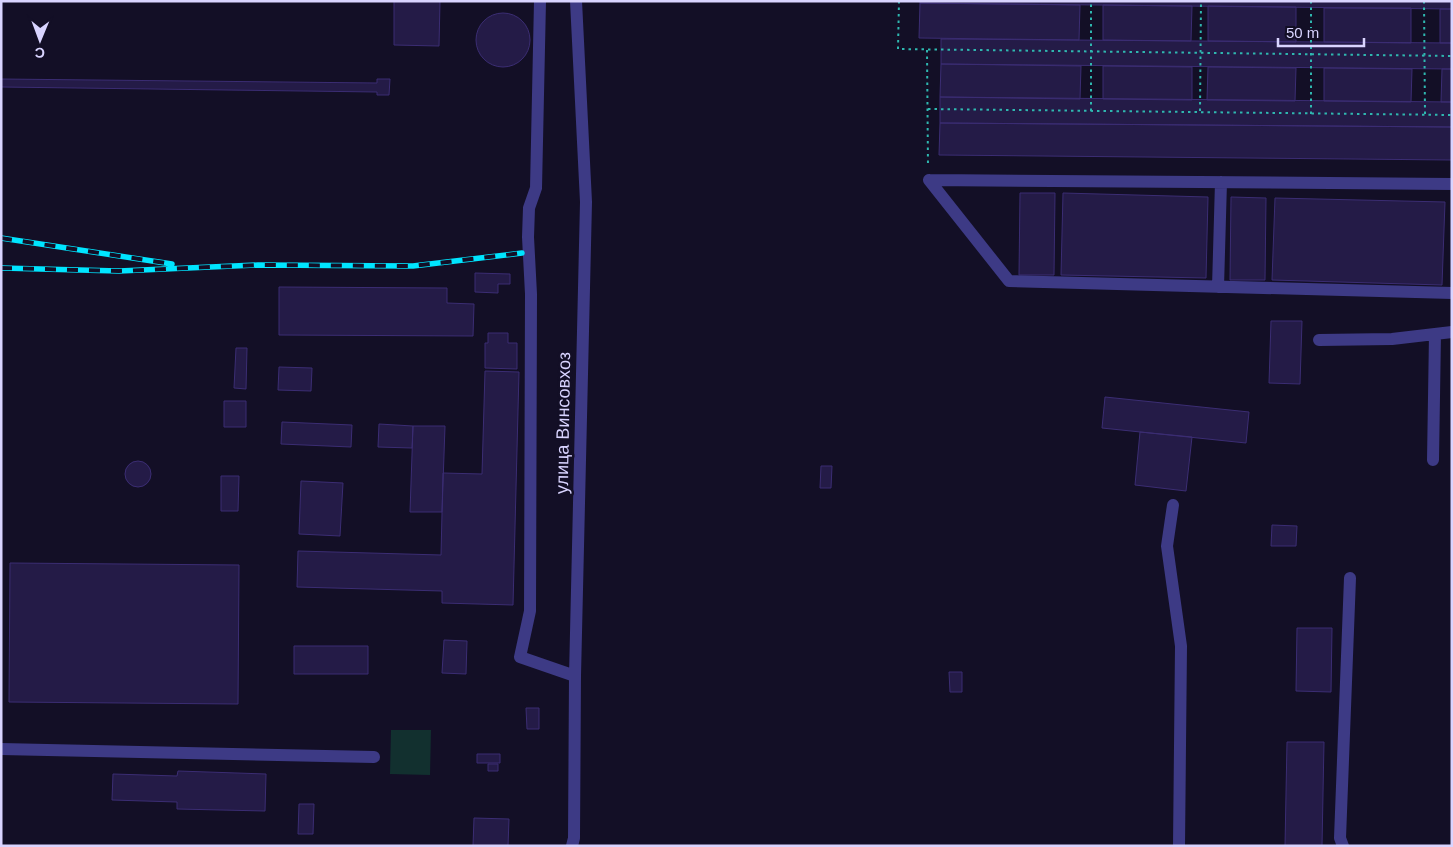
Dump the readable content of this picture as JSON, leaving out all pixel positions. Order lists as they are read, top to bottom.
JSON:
{
  "streets": {
    "street": ["улица Винсовхоз"]
  },
  "scale_bar": "50 m",
  "north": "bottom"
}
